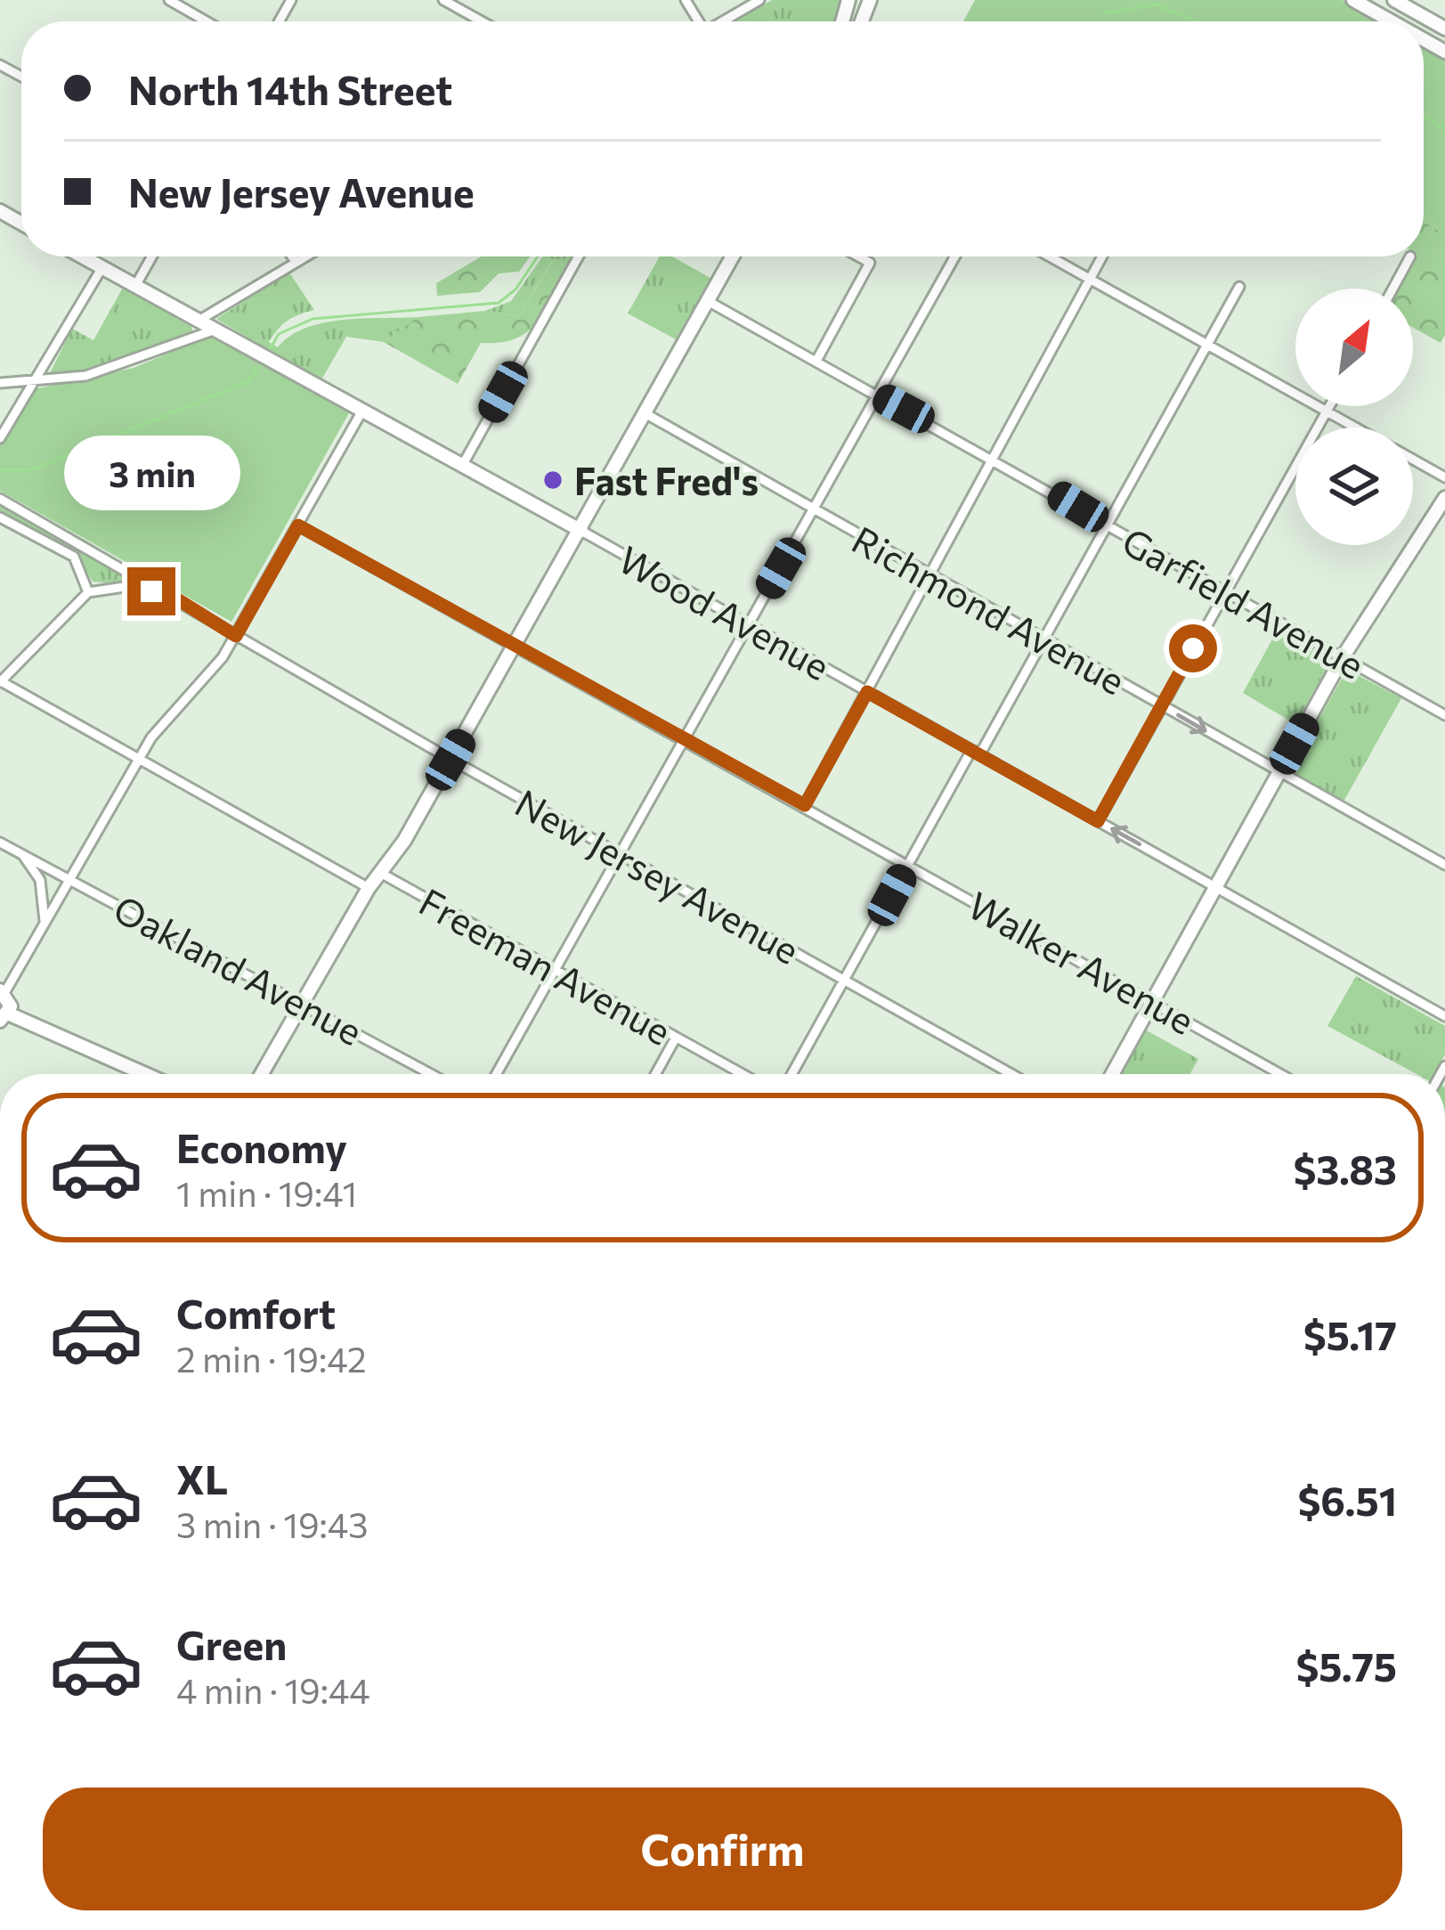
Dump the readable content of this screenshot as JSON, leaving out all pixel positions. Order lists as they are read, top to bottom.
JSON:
{
  "streets": {
    "street": [
      "Garfield Avenue",
      "Richmond Avenue",
      "Wood Avenue",
      "New Jersey Avenue",
      "Walker Avenue",
      "Freeman Avenue",
      "Oakland Avenue"
    ]
  },
  "places": ["Fast Fred's"],
  "north": "top right",
  "page": {
    "banner": ["North 14th Street", "New Jersey Avenue"],
    "bubble": "3 min",
    "list": [
      {
        "name": "Economy",
        "note": "1 min · 19:41",
        "value": "$3.83"
      },
      {
        "name": "Comfort",
        "note": "2 min · 19:42",
        "value": "$5.17"
      },
      {
        "name": "XL",
        "note": "3 min · 19:43",
        "value": "$6.51"
      },
      {
        "name": "Green",
        "note": "4 min · 19:44",
        "value": "$5.75"
      }
    ],
    "buttons": "Confirm"
  }
}
